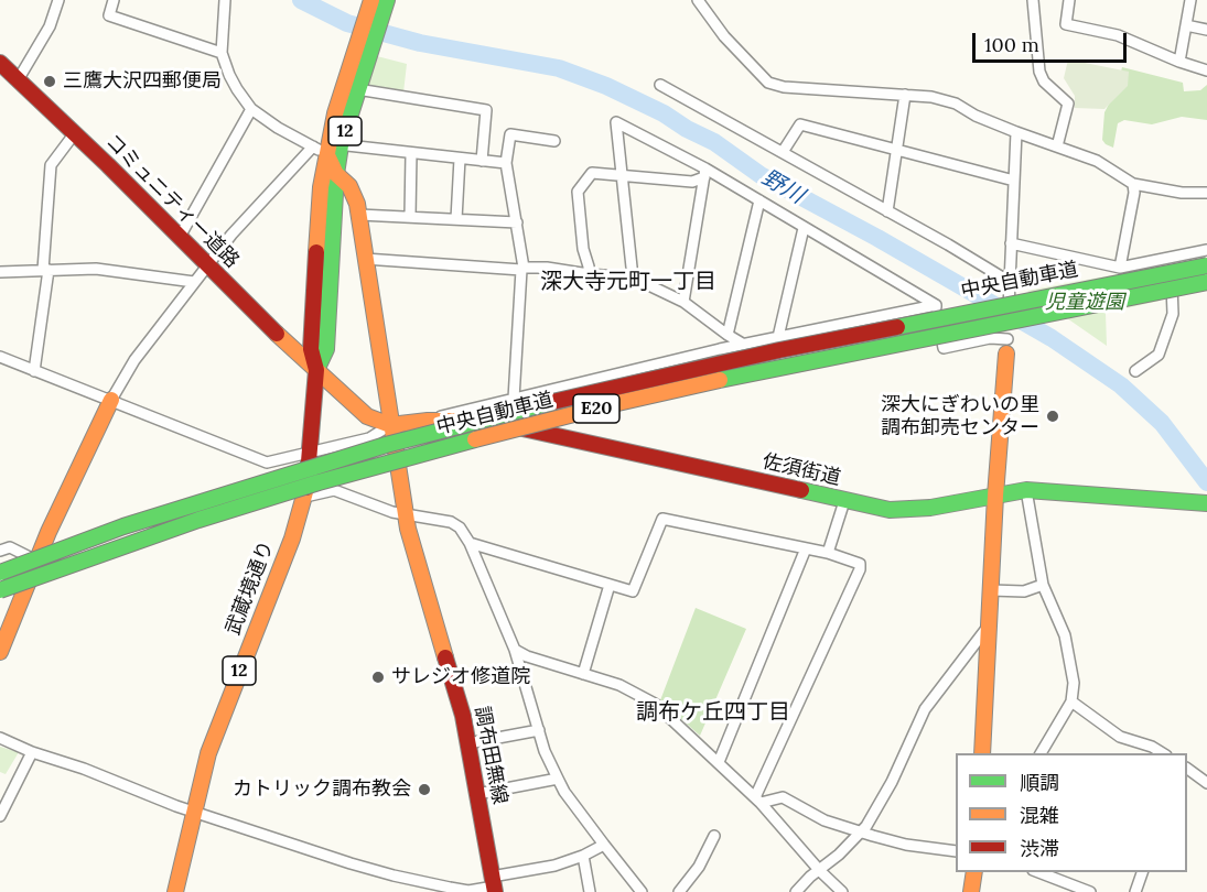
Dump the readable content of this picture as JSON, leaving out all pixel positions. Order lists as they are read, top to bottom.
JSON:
{
  "streets": {
    "main road": [
      "12",
      "コミュニティー道路",
      "中央自動車道",
      "E20",
      "佐須街道",
      "武蔵境通り",
      "調布田無線"
    ]
  },
  "crossings": [
    ["12", "コミュニティー道路"],
    ["12", "佐須街道"],
    ["12", "武蔵境通り"],
    ["12", "調布田無線"],
    ["コミュニティー道路", "佐須街道"],
    ["コミュニティー道路", "武蔵境通り"]
  ],
  "districts": ["深大寺元町一丁目", "調布ケ丘四丁目"],
  "water": ["野川"],
  "parks": ["児童遊園"],
  "places": [
    "三鷹大沢四郵便局",
    "深大にぎわいの里 調布卸売センター",
    "サレジオ修道院",
    "カトリック調布教会"
  ],
  "legend": ["順調", "混雑", "渋滞"],
  "scale_bar": "100 m"
}
